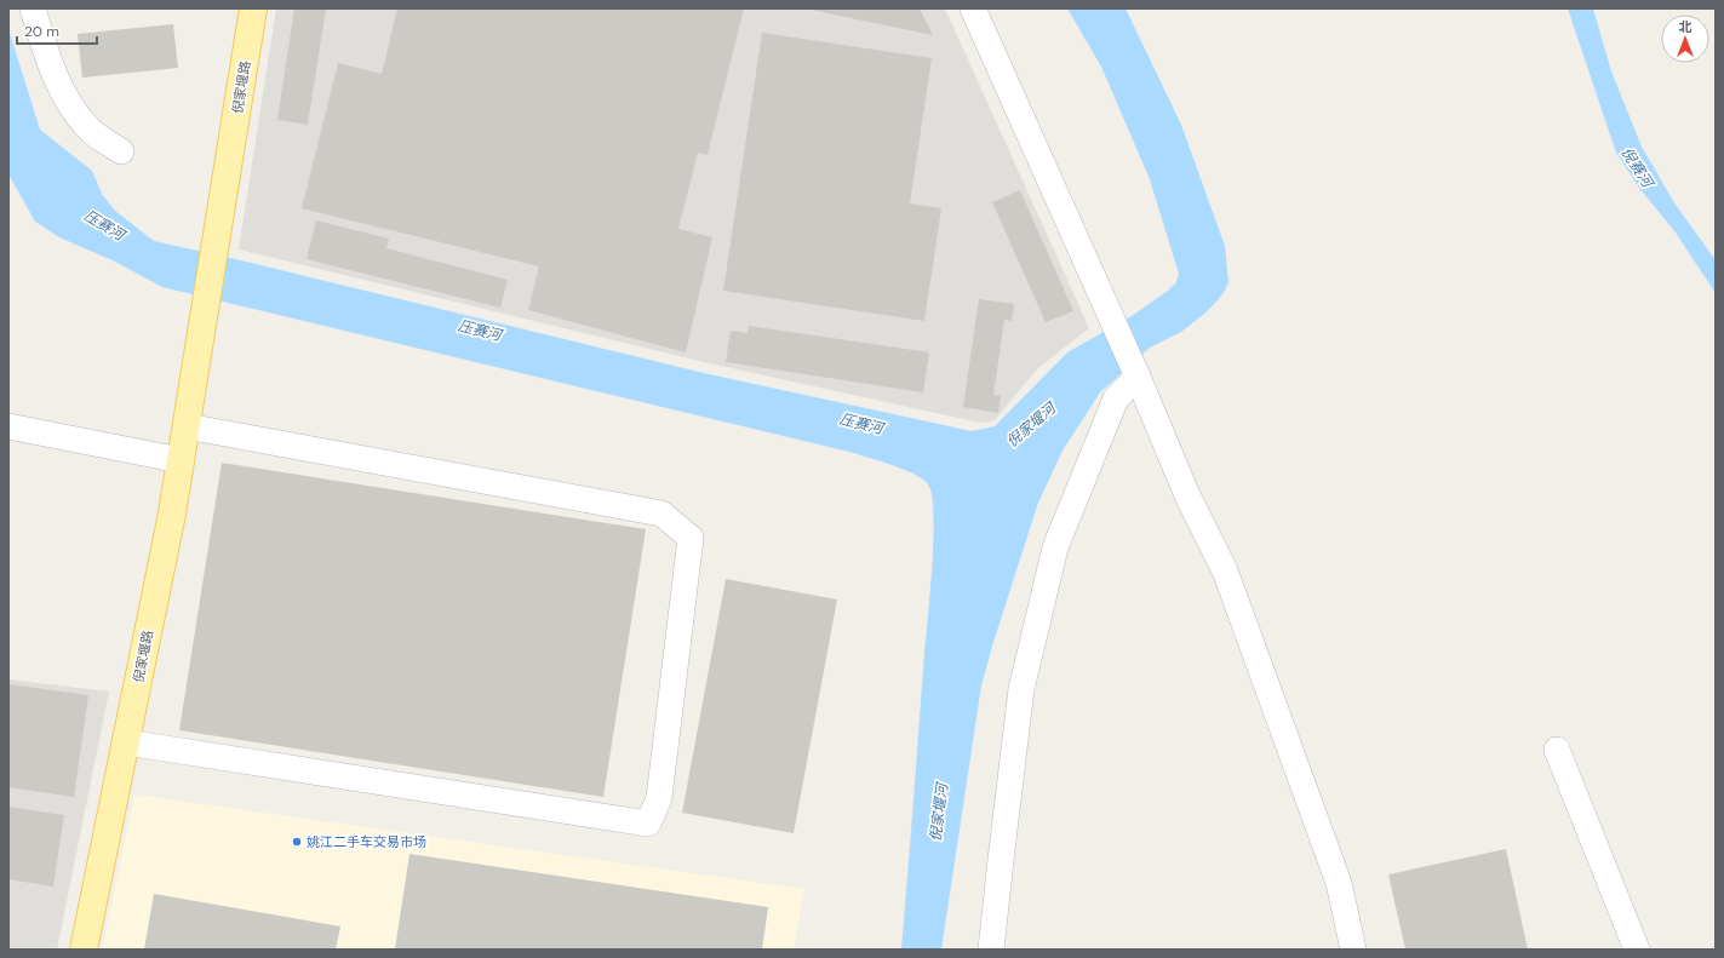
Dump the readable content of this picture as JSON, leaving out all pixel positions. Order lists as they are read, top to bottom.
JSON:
{
  "streets": {
    "main road": ["倪家堰路"]
  },
  "water": ["倪赛河", "压赛河", "倪家堰河"],
  "places": ["姚江二手车交易市场"],
  "scale_bar": "20 m",
  "north": "top"
}
